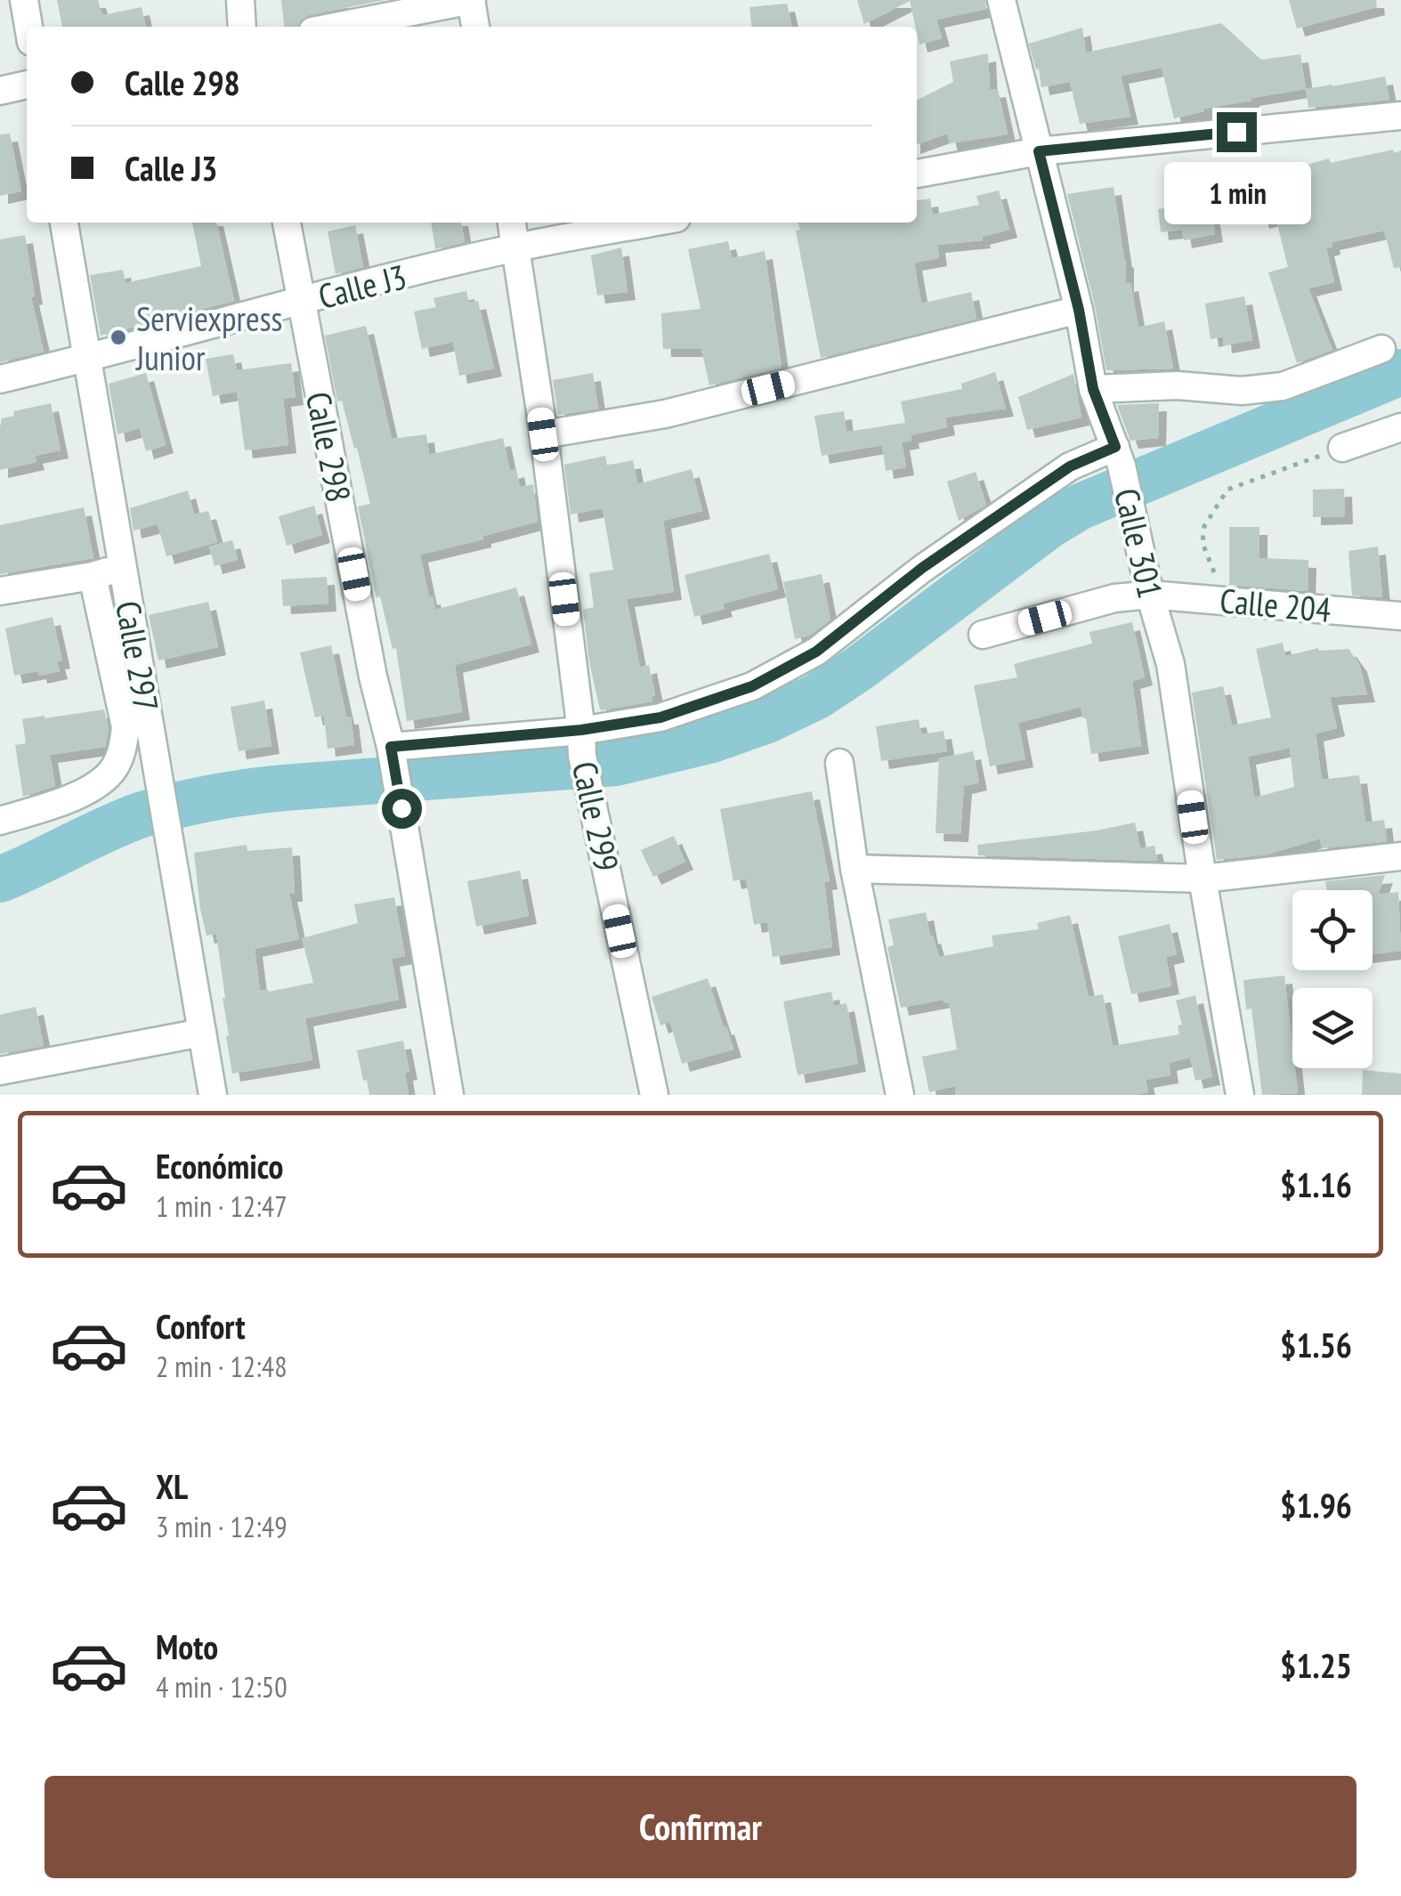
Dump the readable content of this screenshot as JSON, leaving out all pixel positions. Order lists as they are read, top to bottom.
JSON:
{
  "streets": {
    "street": [
      "Calle J3",
      "Calle 298",
      "Calle 301",
      "Calle 204",
      "Calle 297",
      "Calle 299"
    ]
  },
  "crossings": [
    ["Calle J3", "Calle 298"],
    ["Calle J3", "Calle 297"],
    ["Calle J3", "Calle 299"],
    ["Calle 301", "Calle 204"]
  ],
  "places": ["Serviexpress Junior"],
  "page": {
    "banner": ["Calle 298", "Calle J3"],
    "bubble": "1 min",
    "list": [
      {
        "name": "Económico",
        "note": "1 min · 12:47",
        "value": "$1.16"
      },
      {
        "name": "Confort",
        "note": "2 min · 12:48",
        "value": "$1.56"
      },
      {
        "name": "XL",
        "note": "3 min · 12:49",
        "value": "$1.96"
      },
      {
        "name": "Moto",
        "note": "4 min · 12:50",
        "value": "$1.25"
      }
    ],
    "buttons": "Confirmar"
  }
}
